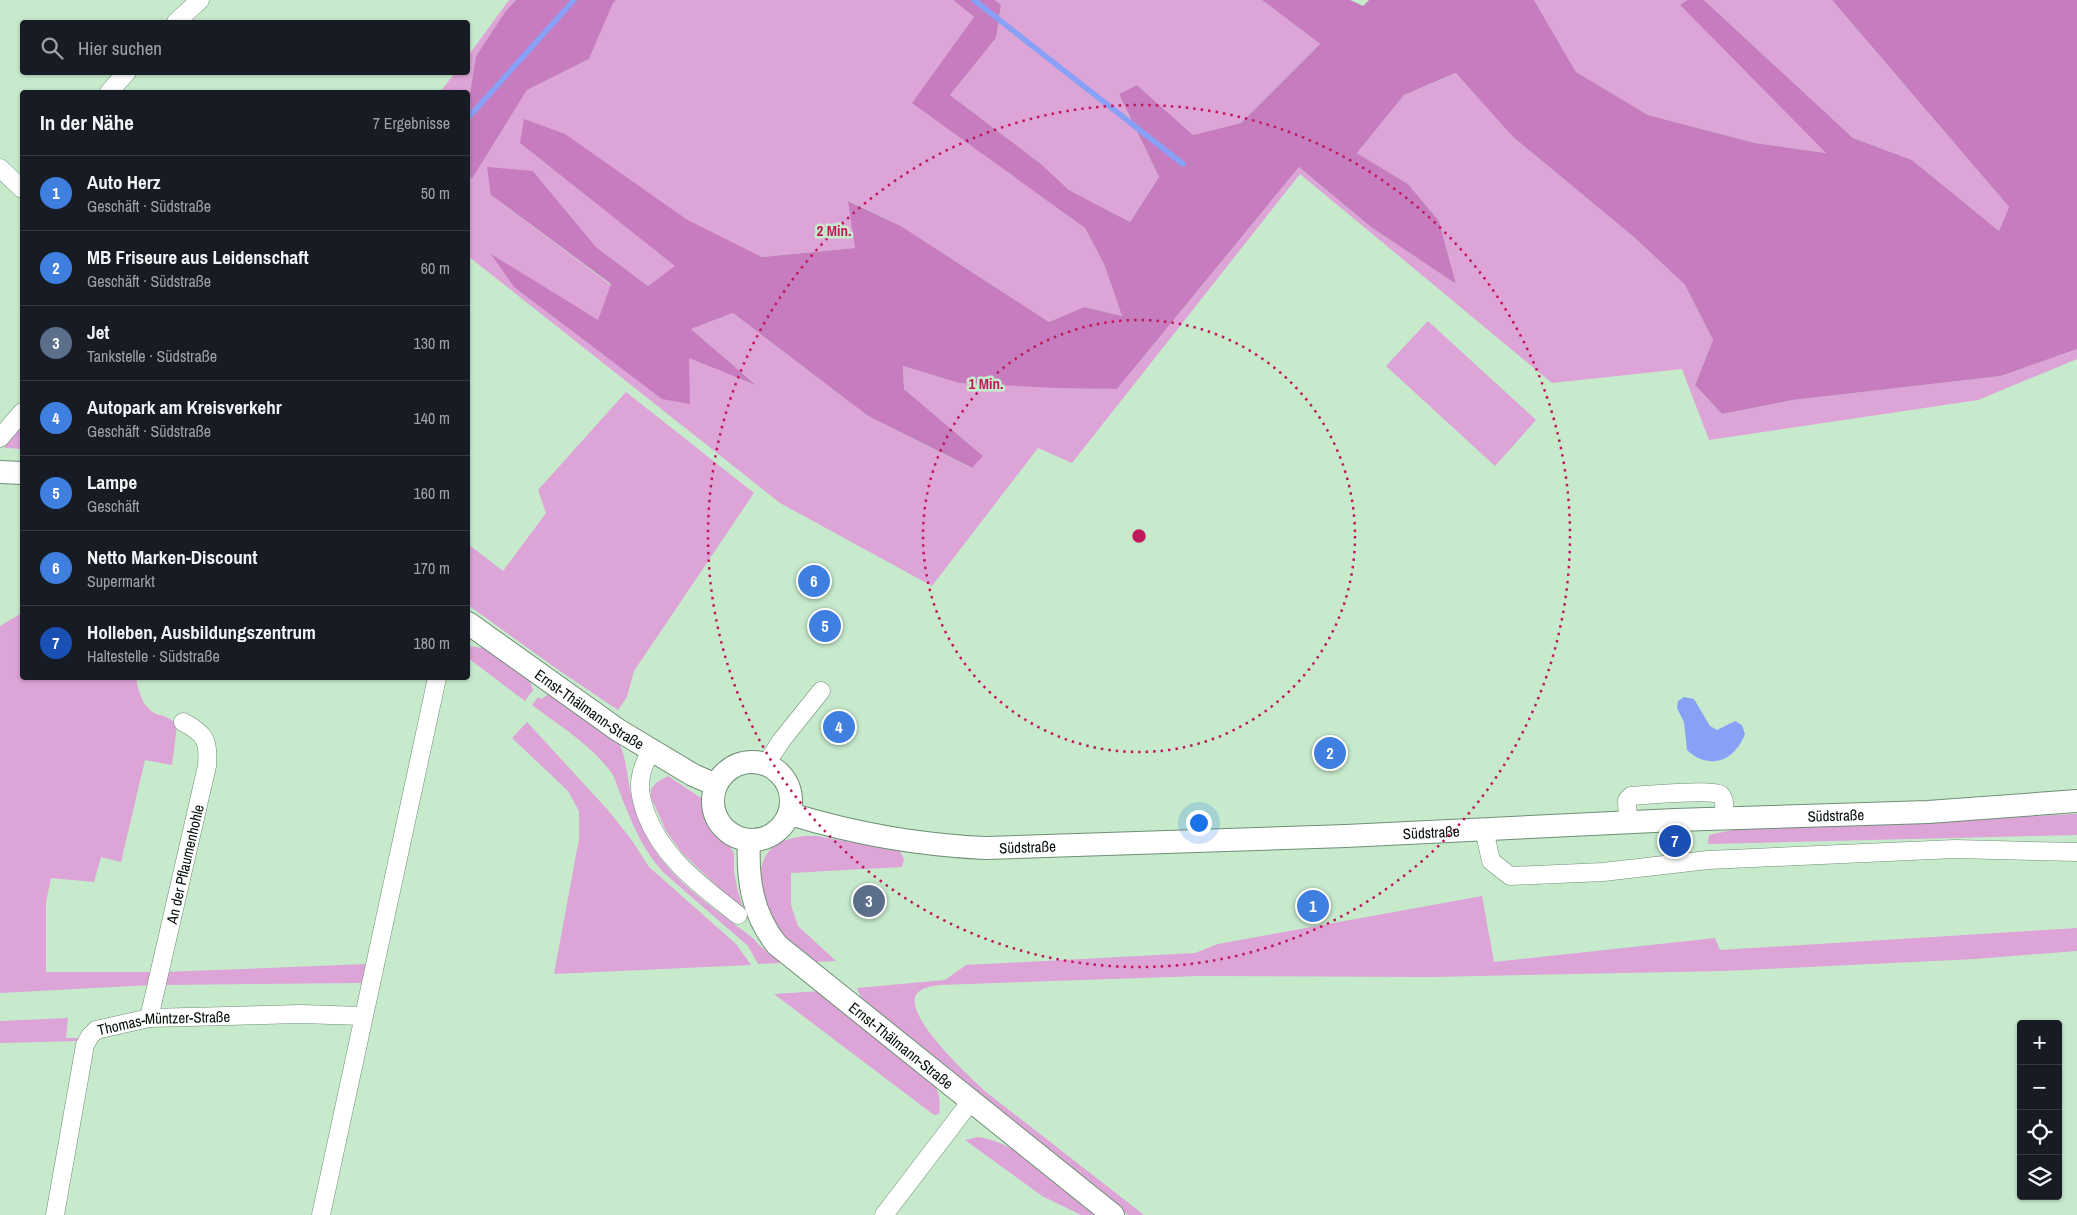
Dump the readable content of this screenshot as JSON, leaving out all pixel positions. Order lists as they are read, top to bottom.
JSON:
{
  "streets": {
    "main road": ["Ernst-Thälmann-Straße", "Südstraße"],
    "street": ["An der Pflaumenhohle", "Thomas-Müntzer-Straße"]
  },
  "crossings": [
    ["Ernst-Thälmann-Straße", "Südstraße"],
    ["An der Pflaumenhohle", "Thomas-Müntzer-Straße"]
  ],
  "page": {
    "search": "Hier suchen",
    "heading": ["In der Nähe", "7 Ergebnisse"],
    "list": [
      {
        "mark": "1",
        "name": "Auto Herz",
        "note": "Geschäft · Südstraße",
        "value": "50 m"
      },
      {
        "mark": "2",
        "name": "MB Friseure aus Leidenschaft",
        "note": "Geschäft · Südstraße",
        "value": "60 m"
      },
      {
        "mark": "3",
        "name": "Jet",
        "note": "Tankstelle · Südstraße",
        "value": "130 m"
      },
      {
        "mark": "4",
        "name": "Autopark am Kreisverkehr",
        "note": "Geschäft · Südstraße",
        "value": "140 m"
      },
      {
        "mark": "5",
        "name": "Lampe",
        "note": "Geschäft",
        "value": "160 m"
      },
      {
        "mark": "6",
        "name": "Netto Marken-Discount",
        "note": "Supermarkt",
        "value": "170 m"
      },
      {
        "mark": "7",
        "name": "Holleben, Ausbildungszentrum",
        "note": "Haltestelle · Südstraße",
        "value": "180 m"
      }
    ],
    "pins": [
      "6",
      "5",
      "4",
      "2",
      "7",
      "3",
      "1"
    ],
    "map_buttons": ["+", "−"]
  },
  "rings": ["2 Min.", "1 Min."]
}
